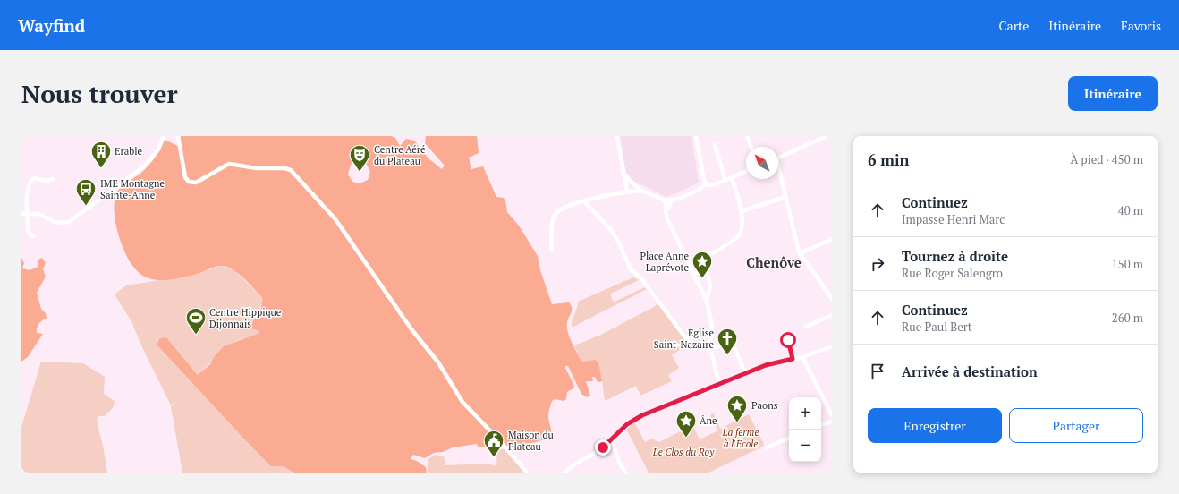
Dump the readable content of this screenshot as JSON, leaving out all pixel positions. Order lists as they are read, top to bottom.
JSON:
{
  "districts": ["Chenôve"],
  "parks": ["La ferme à l'École", "Le Clos du Roy"],
  "places": {
    "building": ["Erable"],
    "theatre": ["Centre Aéré du Plateau"],
    "bus stop": ["IME Montagne Sainte-Anne"],
    "place": ["Place Anne Laprévote", "Paons", "Âne"],
    "sports": ["Centre Hippique Dijonnais"],
    "church": ["Église Saint-Nazaire"],
    "public building": ["Maison du Plateau"]
  },
  "north": "top left",
  "page": {
    "header": "Wayfind",
    "nav": ["Carte", "Itinéraire", "Favoris"],
    "buttons": [
      "Itinéraire",
      ["Enregistrer", "Partager"]
    ],
    "title": "Nous trouver",
    "heading": ["6 min", "À pied · 450 m"],
    "list": [
      ["Continuez", "Impasse Henri Marc", "40 m"],
      ["Tournez à droite", "Rue Roger Salengro", "150 m"],
      ["Continuez", "Rue Paul Bert", "260 m"],
      "Arrivée à destination"
    ],
    "map_buttons": ["+", "−"]
  }
}
